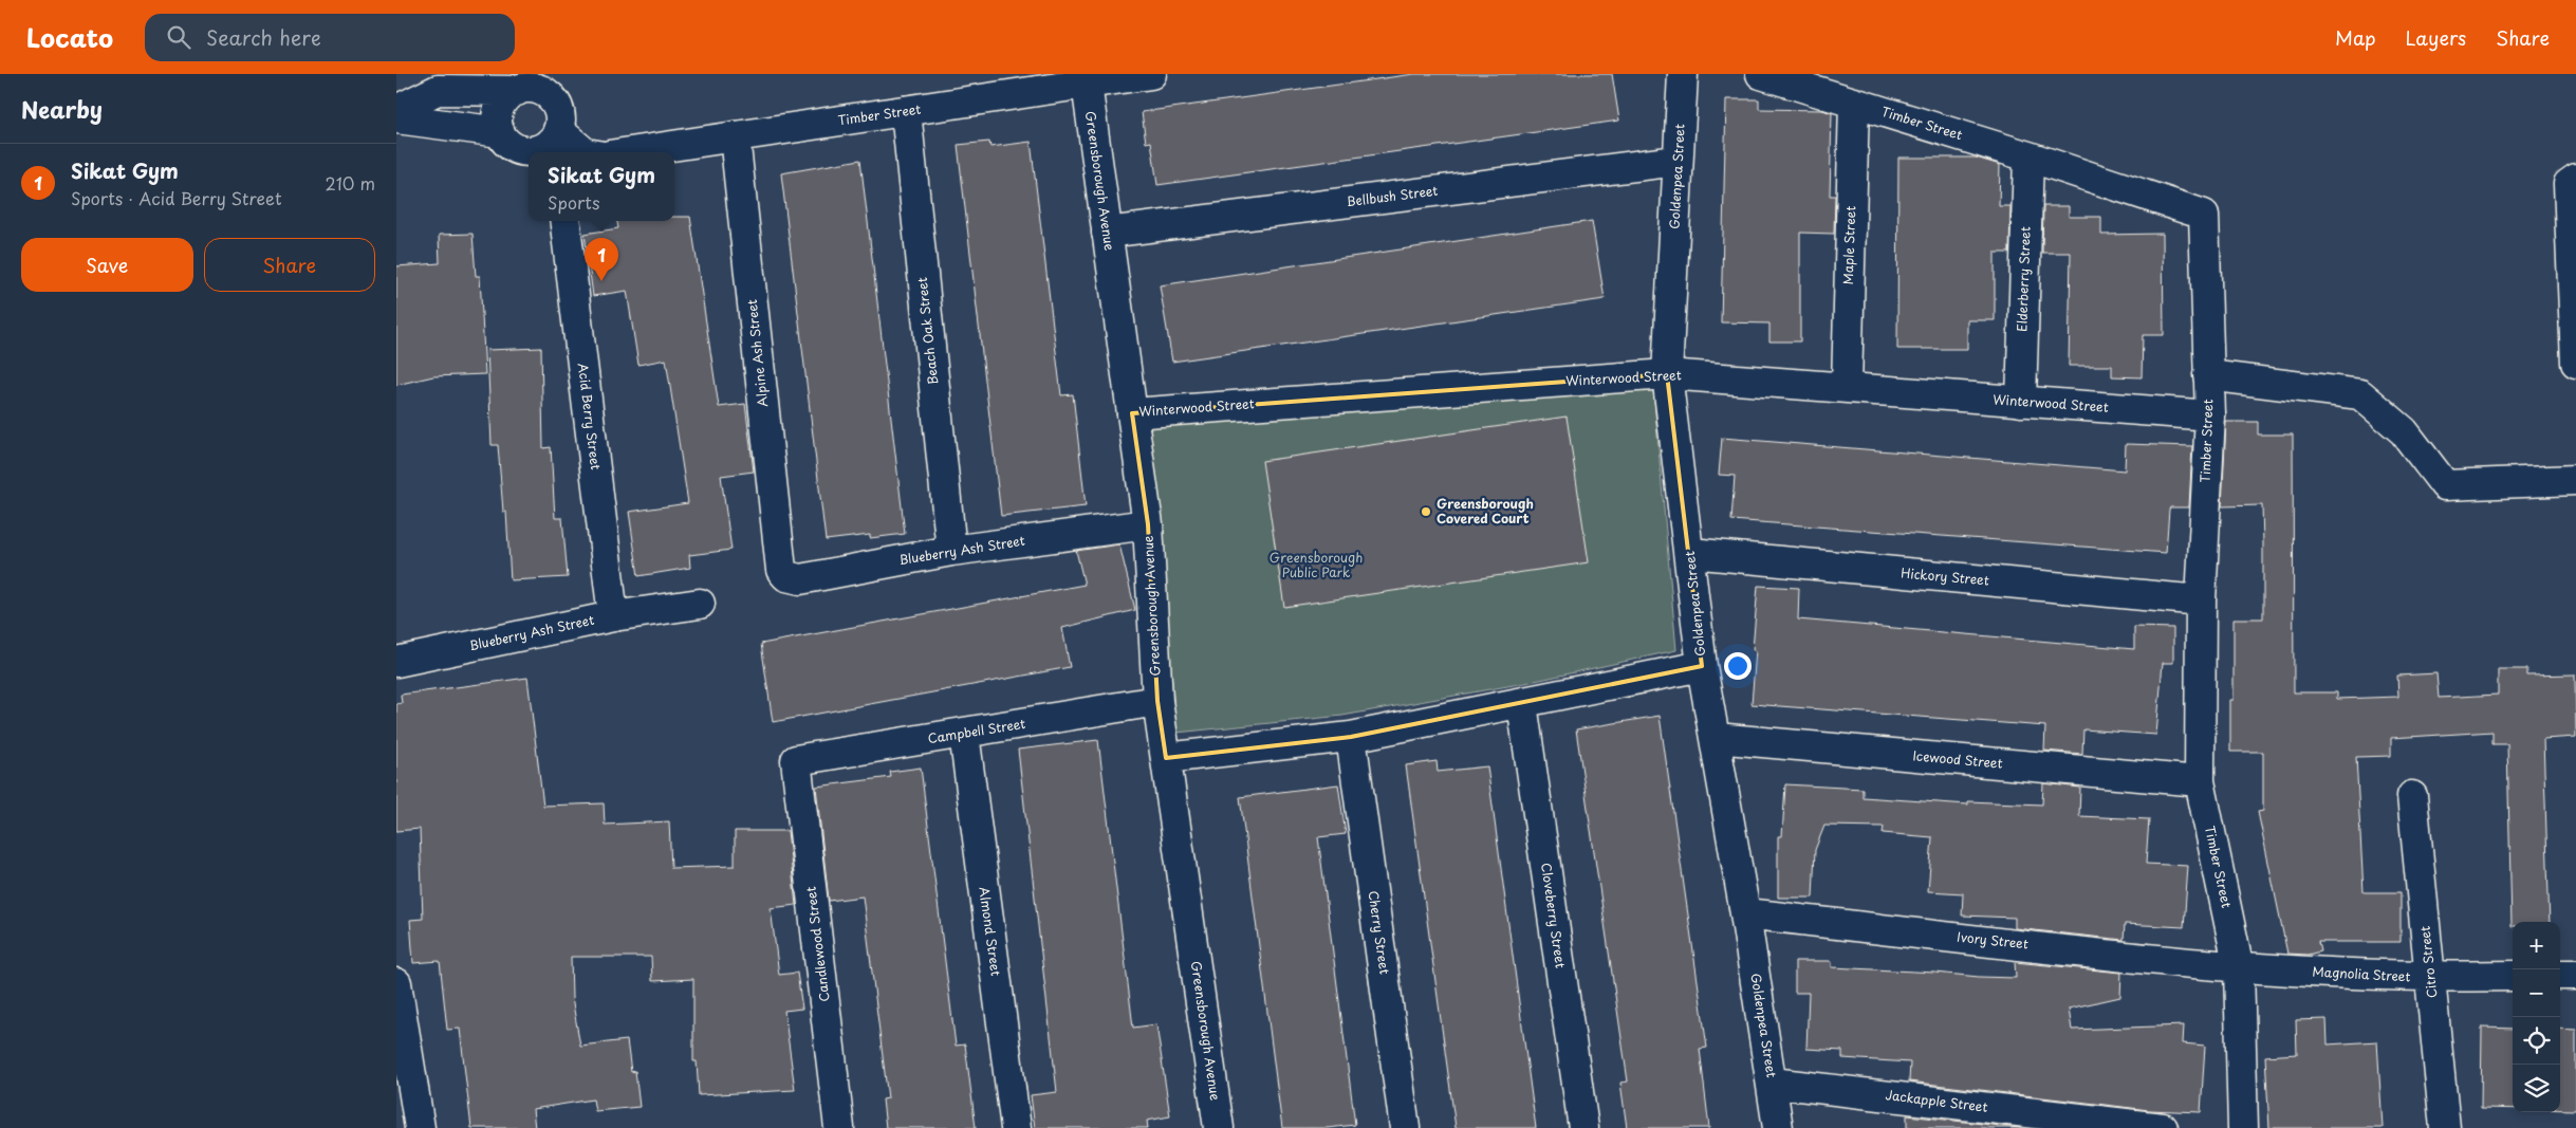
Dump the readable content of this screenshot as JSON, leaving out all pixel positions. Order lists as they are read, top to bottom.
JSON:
{
  "streets": {
    "street": [
      "Timber Street",
      "Goldenpea Street",
      "Greensborough Avenue",
      "Bellbush Street",
      "Maple Street",
      "Elderberry Street",
      "Beach Oak Street",
      "Alpine Ash Street",
      "Winterwood Street",
      "Acid Berry Street",
      "Blueberry Ash Street",
      "Hickory Street",
      "Campbell Street",
      "Icewood Street",
      "Cloveberry Street",
      "Almond Street",
      "Cherry Street",
      "Ivory Street",
      "Candlewood Street",
      "Citro Street",
      "Magnolia Street",
      "Jackapple Street"
    ]
  },
  "crossings": [
    ["Timber Street", "Greensborough Avenue"],
    ["Timber Street", "Maple Street"],
    ["Timber Street", "Elderberry Street"],
    ["Timber Street", "Beach Oak Street"],
    ["Timber Street", "Alpine Ash Street"],
    ["Timber Street", "Winterwood Street"],
    ["Timber Street", "Hickory Street"],
    ["Timber Street", "Icewood Street"],
    ["Timber Street", "Ivory Street"],
    ["Timber Street", "Magnolia Street"],
    ["Goldenpea Street", "Bellbush Street"],
    ["Goldenpea Street", "Winterwood Street"],
    ["Goldenpea Street", "Hickory Street"],
    ["Goldenpea Street", "Icewood Street"],
    ["Goldenpea Street", "Ivory Street"],
    ["Goldenpea Street", "Jackapple Street"],
    ["Greensborough Avenue", "Bellbush Street"],
    ["Greensborough Avenue", "Winterwood Street"],
    ["Greensborough Avenue", "Blueberry Ash Street"],
    ["Greensborough Avenue", "Campbell Street"],
    ["Maple Street", "Winterwood Street"],
    ["Elderberry Street", "Winterwood Street"],
    ["Beach Oak Street", "Blueberry Ash Street"],
    ["Alpine Ash Street", "Blueberry Ash Street"],
    ["Acid Berry Street", "Blueberry Ash Street"],
    ["Campbell Street", "Almond Street"],
    ["Campbell Street", "Candlewood Street"],
    ["Ivory Street", "Magnolia Street"],
    ["Citro Street", "Magnolia Street"]
  ],
  "parks": ["Greensborough Public Park"],
  "places": ["Greensborough Covered Court"],
  "page": {
    "header": "Locato",
    "search": "Search here",
    "nav": ["Map", "Layers", "Share"],
    "heading": "Nearby",
    "list": [
      {
        "mark": "1",
        "name": "Sikat Gym",
        "note": "Sports · Acid Berry Street",
        "value": "210 m"
      }
    ],
    "popup": ["Sikat Gym", "Sports"],
    "buttons": ["Save", "Share"],
    "pins": "1",
    "map_buttons": ["+", "−"]
  }
}
